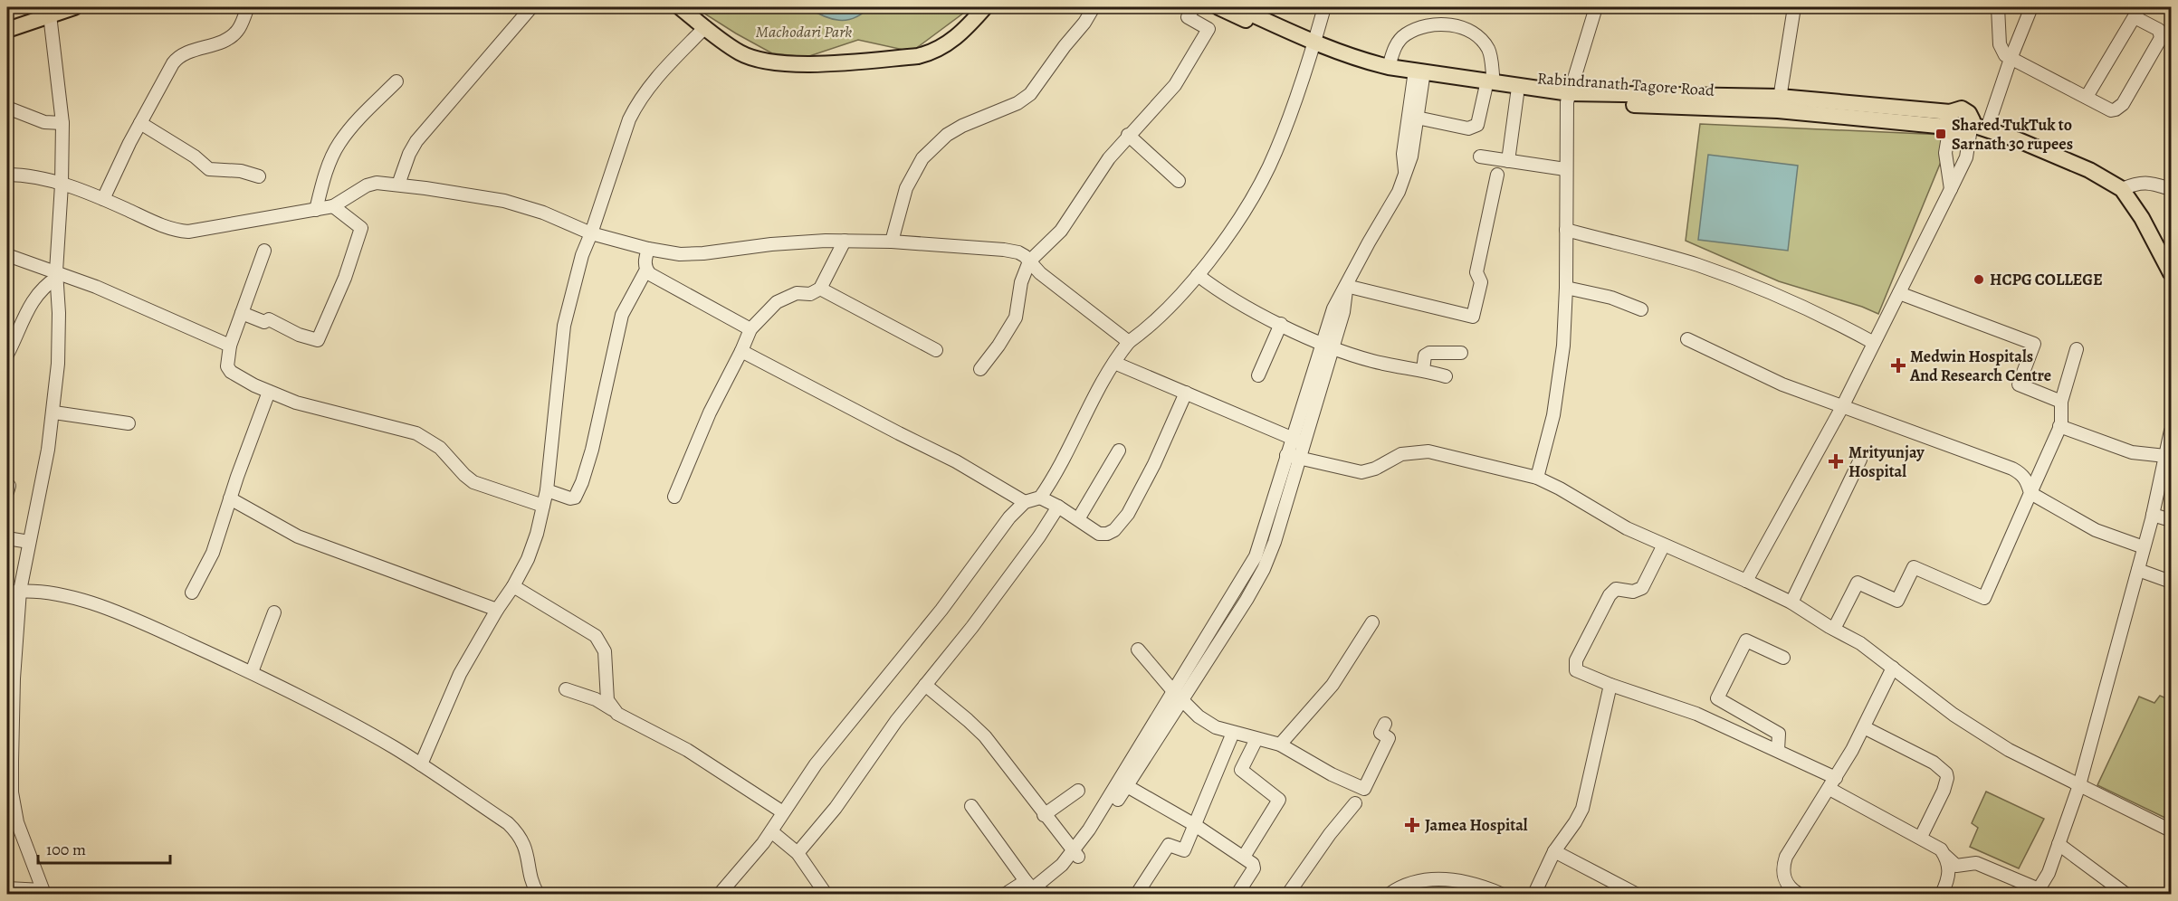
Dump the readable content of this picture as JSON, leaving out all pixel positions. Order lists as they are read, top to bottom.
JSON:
{
  "streets": {
    "main road": ["Rabindranath Tagore Road"]
  },
  "parks": ["Machodari Park"],
  "places": {
    "transit": ["Shared TukTuk to Sarnath 30 rupees"],
    "other": ["HCPG COLLEGE"],
    "health": ["Medwin Hospitals And Research Centre", "Mrityunjay Hospital", "Jamea Hospital"]
  },
  "scale_bar": "100 m"
}
